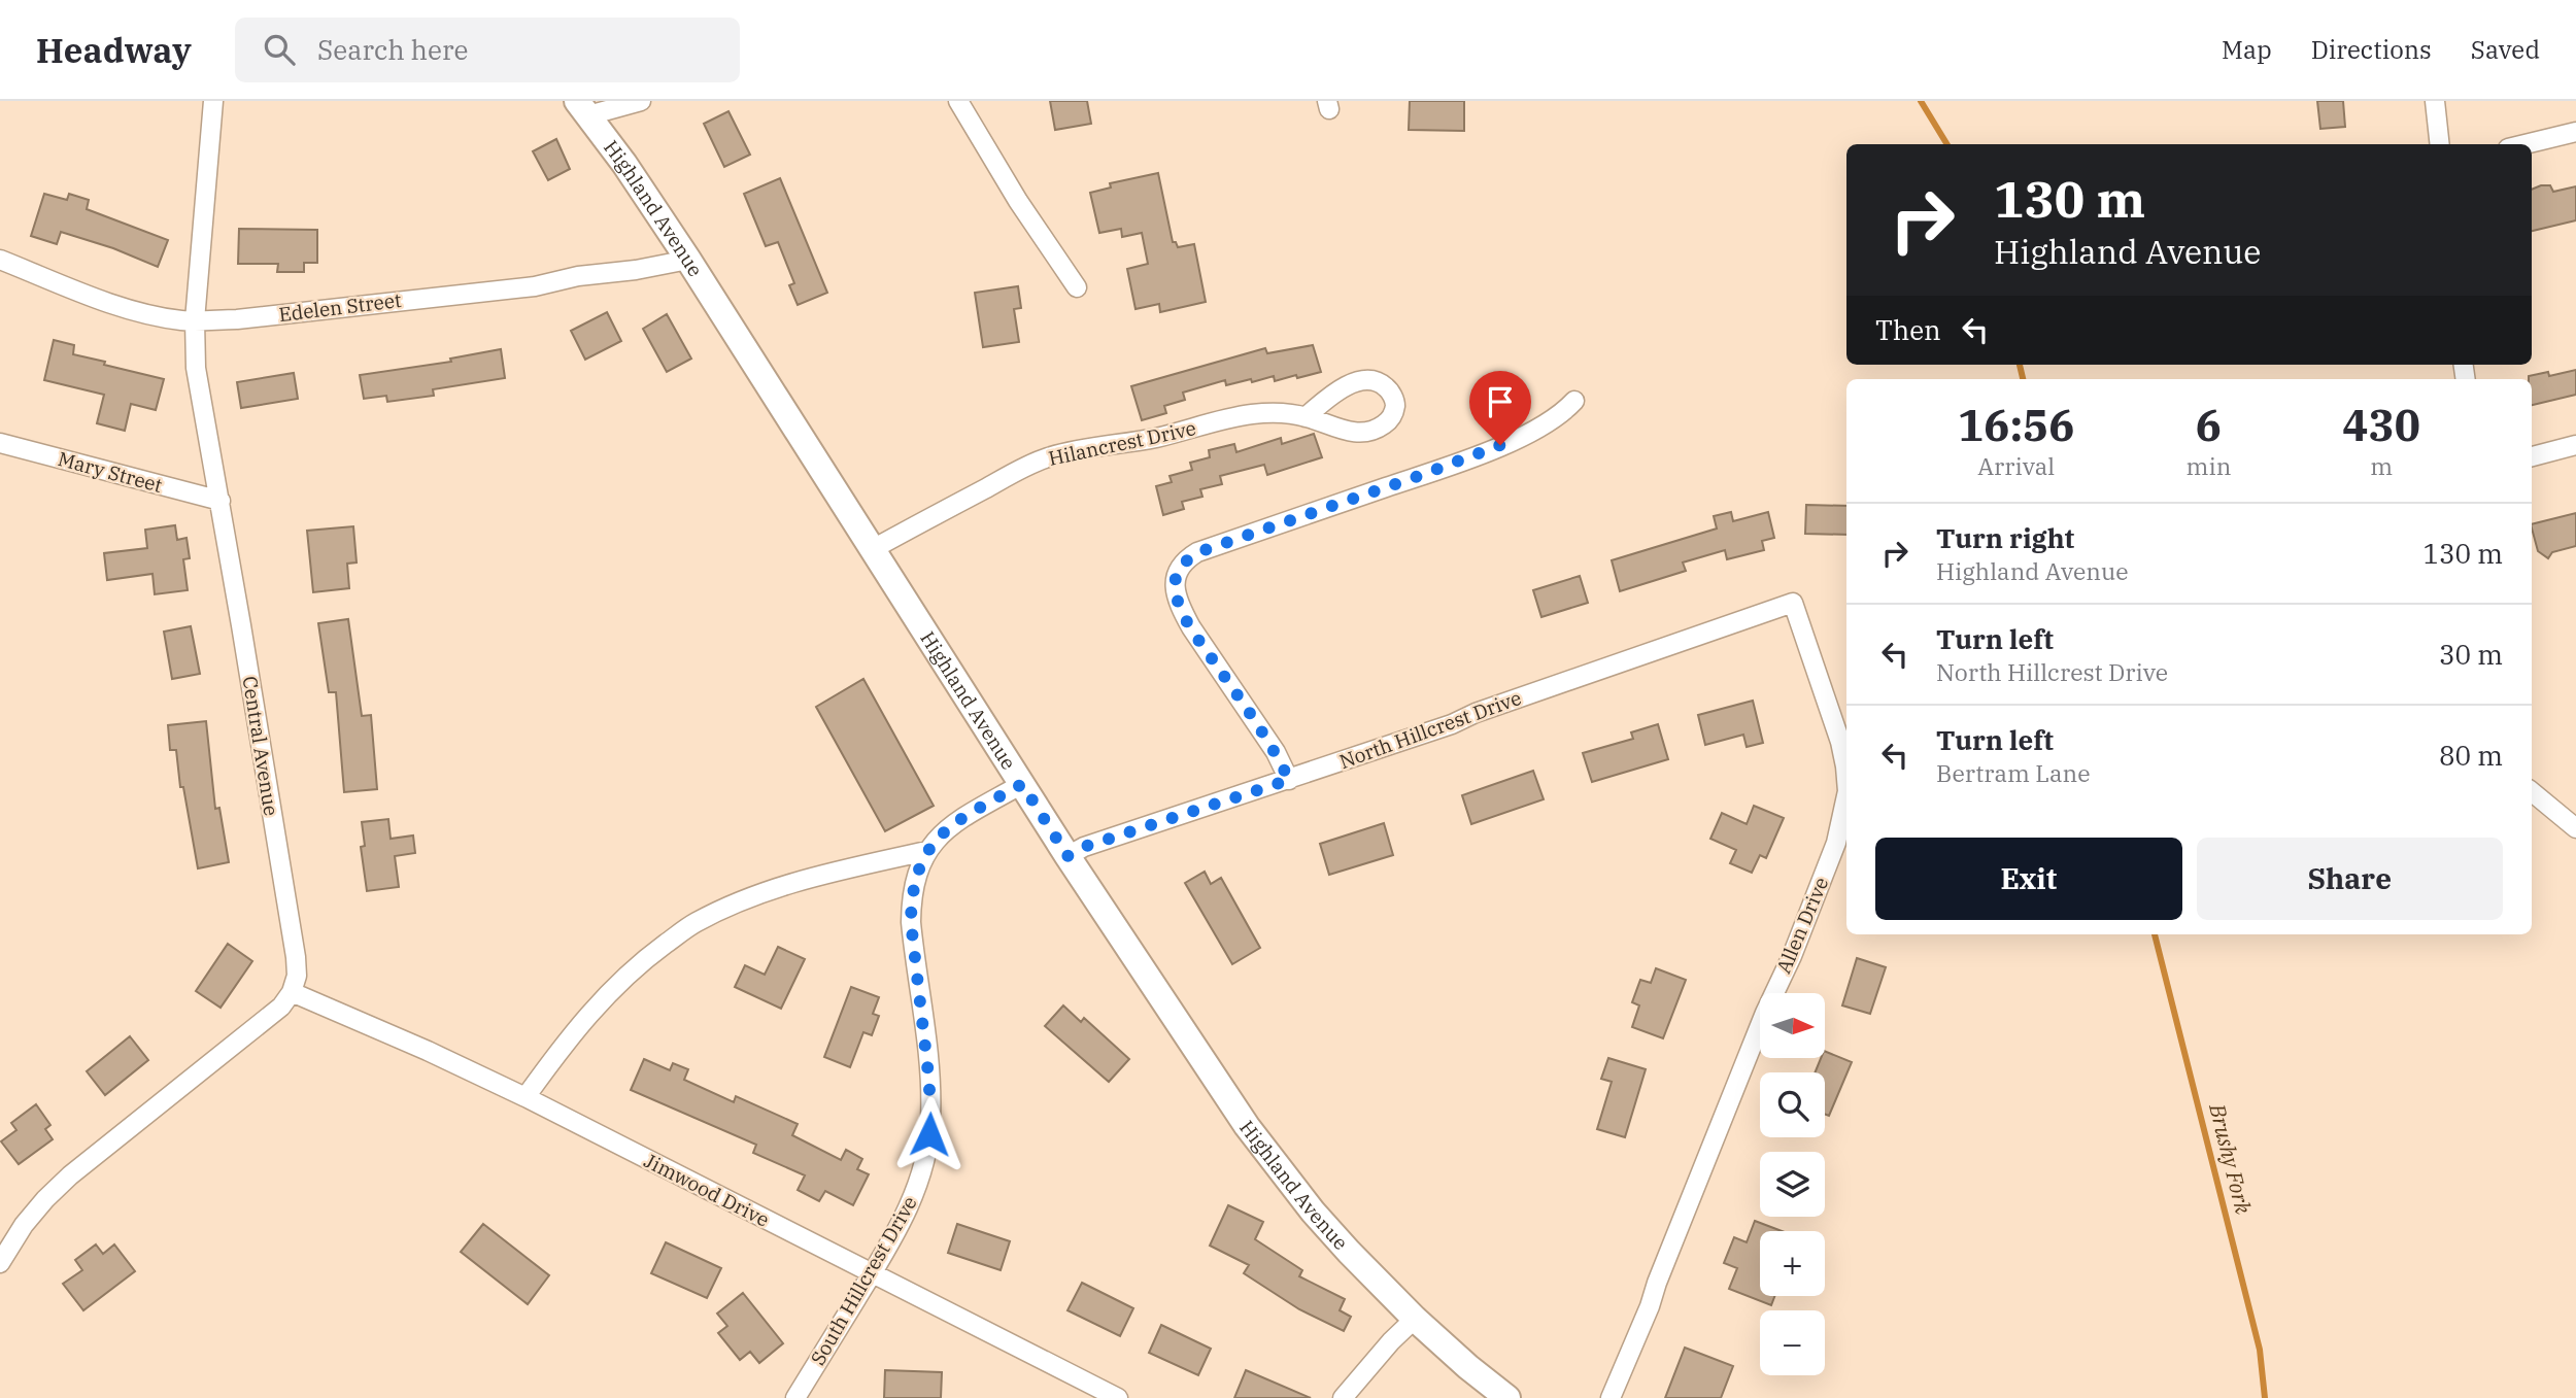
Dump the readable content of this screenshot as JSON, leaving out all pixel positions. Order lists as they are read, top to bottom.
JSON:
{
  "streets": {
    "main road": ["Highland Avenue"],
    "street": [
      "Edelen Street",
      "Hilancrest Drive",
      "Mary Street",
      "North Hillcrest Drive",
      "Central Avenue",
      "Allen Drive",
      "Jimwood Drive",
      "South Hillcrest Drive"
    ]
  },
  "crossings": [
    ["Highland Avenue", "Edelen Street"],
    ["Highland Avenue", "Hilancrest Drive"],
    ["Highland Avenue", "North Hillcrest Drive"],
    ["Highland Avenue", "South Hillcrest Drive"],
    ["Edelen Street", "Central Avenue"],
    ["Mary Street", "Central Avenue"],
    ["North Hillcrest Drive", "Allen Drive"],
    ["Central Avenue", "Jimwood Drive"],
    ["Jimwood Drive", "South Hillcrest Drive"]
  ],
  "water": ["Brushy Fork"],
  "north": "right",
  "page": {
    "header": "Headway",
    "search": "Search here",
    "nav": ["Map", "Directions", "Saved"],
    "turn": ["130 m", "Highland Avenue"],
    "then": "Then",
    "eta": [
      "16:56",
      "Arrival",
      "6",
      "min",
      "430",
      "m"
    ],
    "list": [
      {
        "name": "Turn right",
        "note": "Highland Avenue",
        "value": "130 m"
      },
      {
        "name": "Turn left",
        "note": "North Hillcrest Drive",
        "value": "30 m"
      },
      {
        "name": "Turn left",
        "note": "Bertram Lane",
        "value": "80 m"
      }
    ],
    "buttons": ["Exit", "Share"],
    "map_buttons": ["+", "−"]
  }
}
